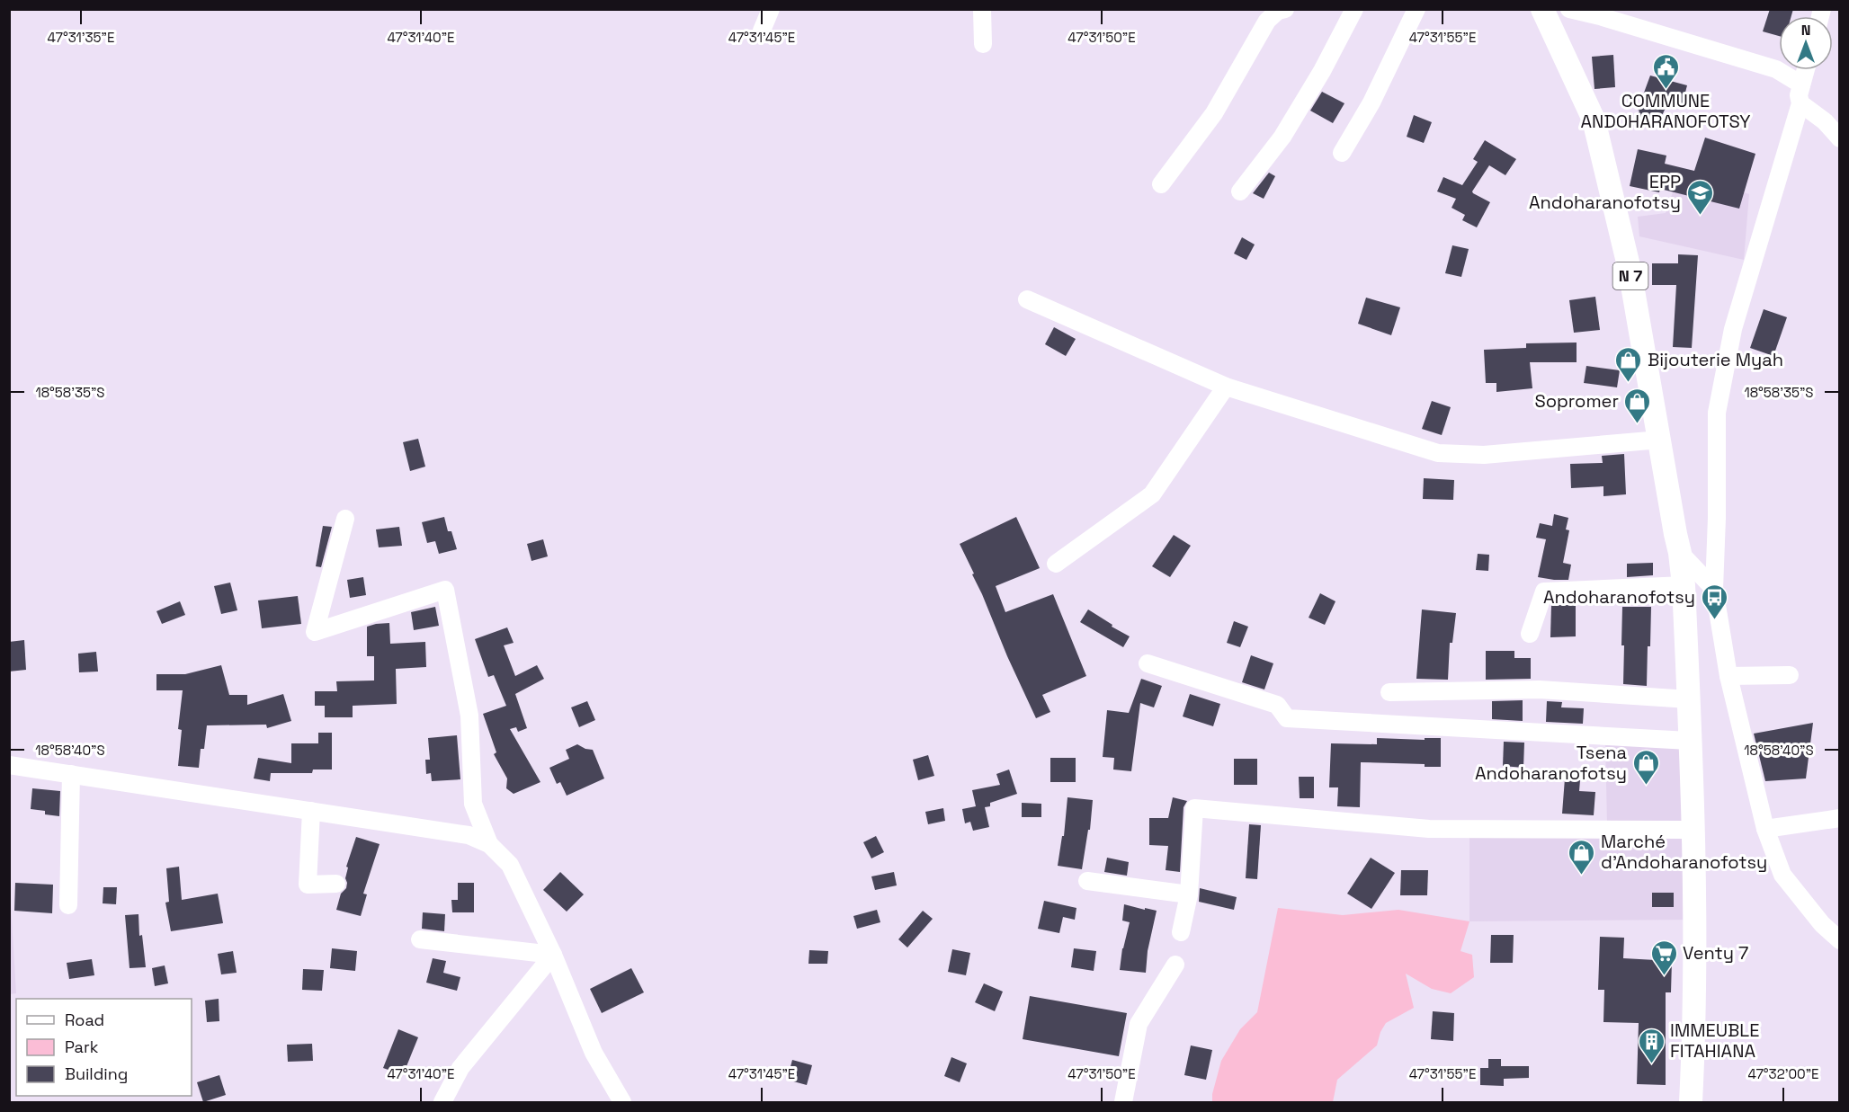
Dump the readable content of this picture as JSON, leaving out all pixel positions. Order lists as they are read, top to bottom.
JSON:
{
  "streets": {
    "main road": ["N 7"]
  },
  "places": {
    "public building": ["COMMUNE ANDOHARANOFOTSY"],
    "school or university": ["EPP Andoharanofotsy"],
    "shop": [
      "Bijouterie Myah",
      "Sopromer",
      "Tsena Andoharanofotsy",
      "Marché d'Andoharanofotsy"
    ],
    "bus stop": ["Andoharanofotsy"],
    "supermarket": ["Venty 7"],
    "building": ["IMMEUBLE FITAHIANA"]
  },
  "legend": ["Road", "Park", "Building"],
  "north": "top",
  "coordinates": [
    "47°31'35\"E",
    "47°31'40\"E",
    "47°31'45\"E",
    "47°31'50\"E",
    "47°31'55\"E",
    "18°58'35\"S",
    "18°58'40\"S",
    "47°32'00\"E"
  ]
}
